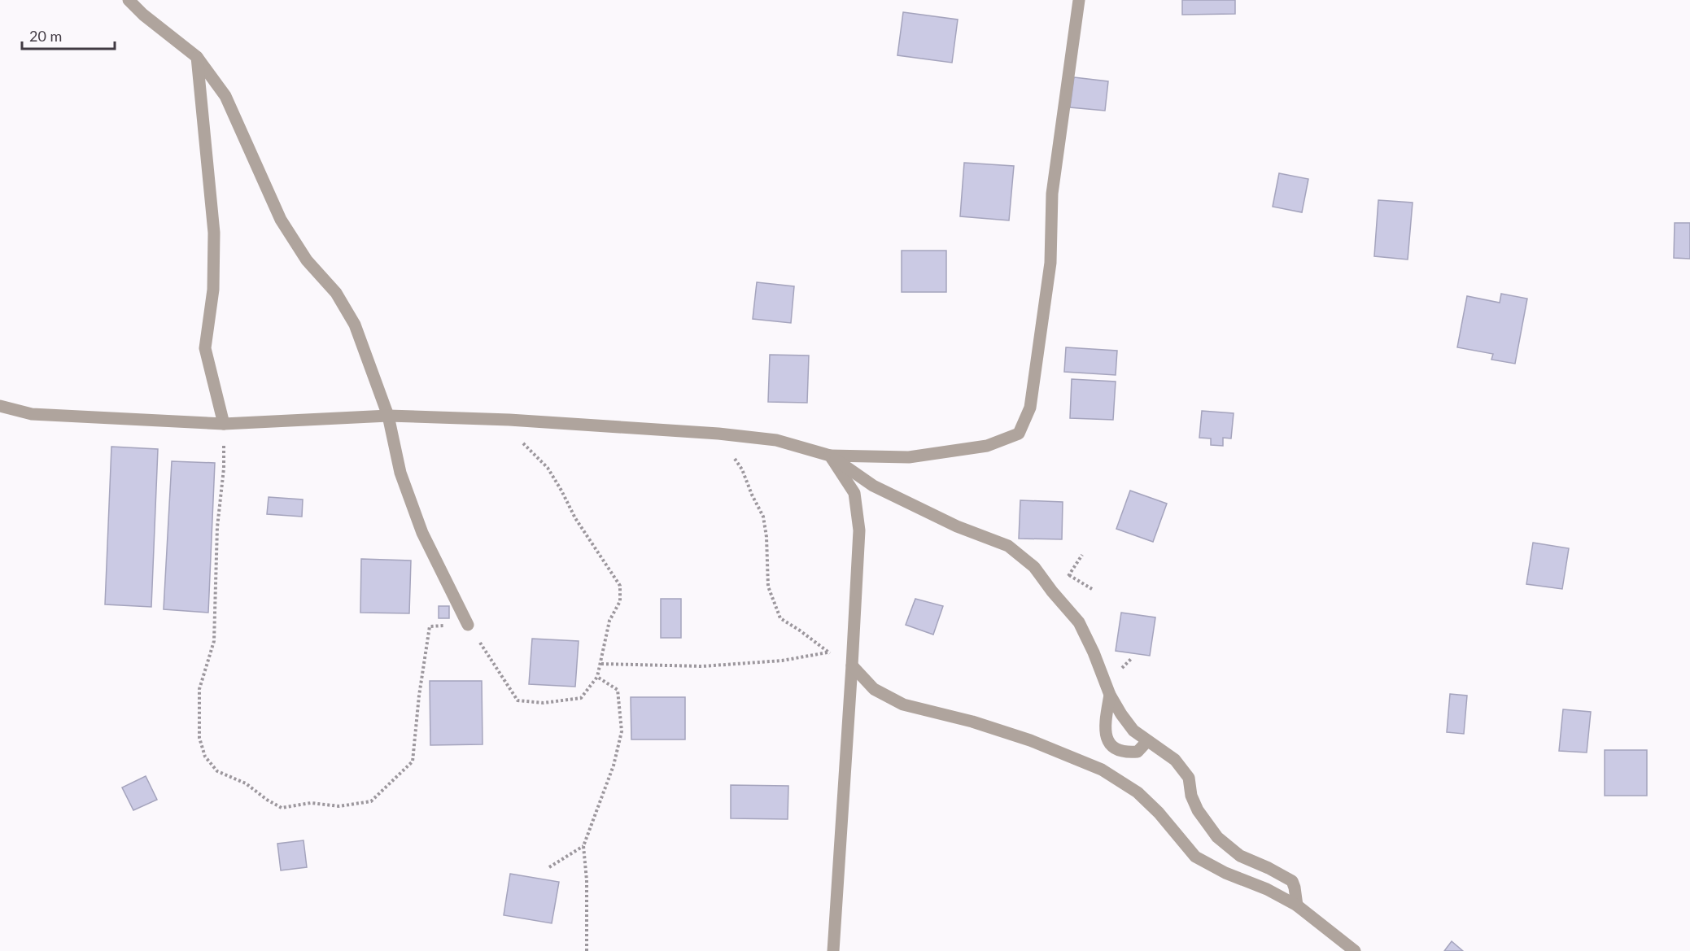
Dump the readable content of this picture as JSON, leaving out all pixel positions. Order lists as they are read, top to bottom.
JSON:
{
  "scale_bar": "20 m"
}
